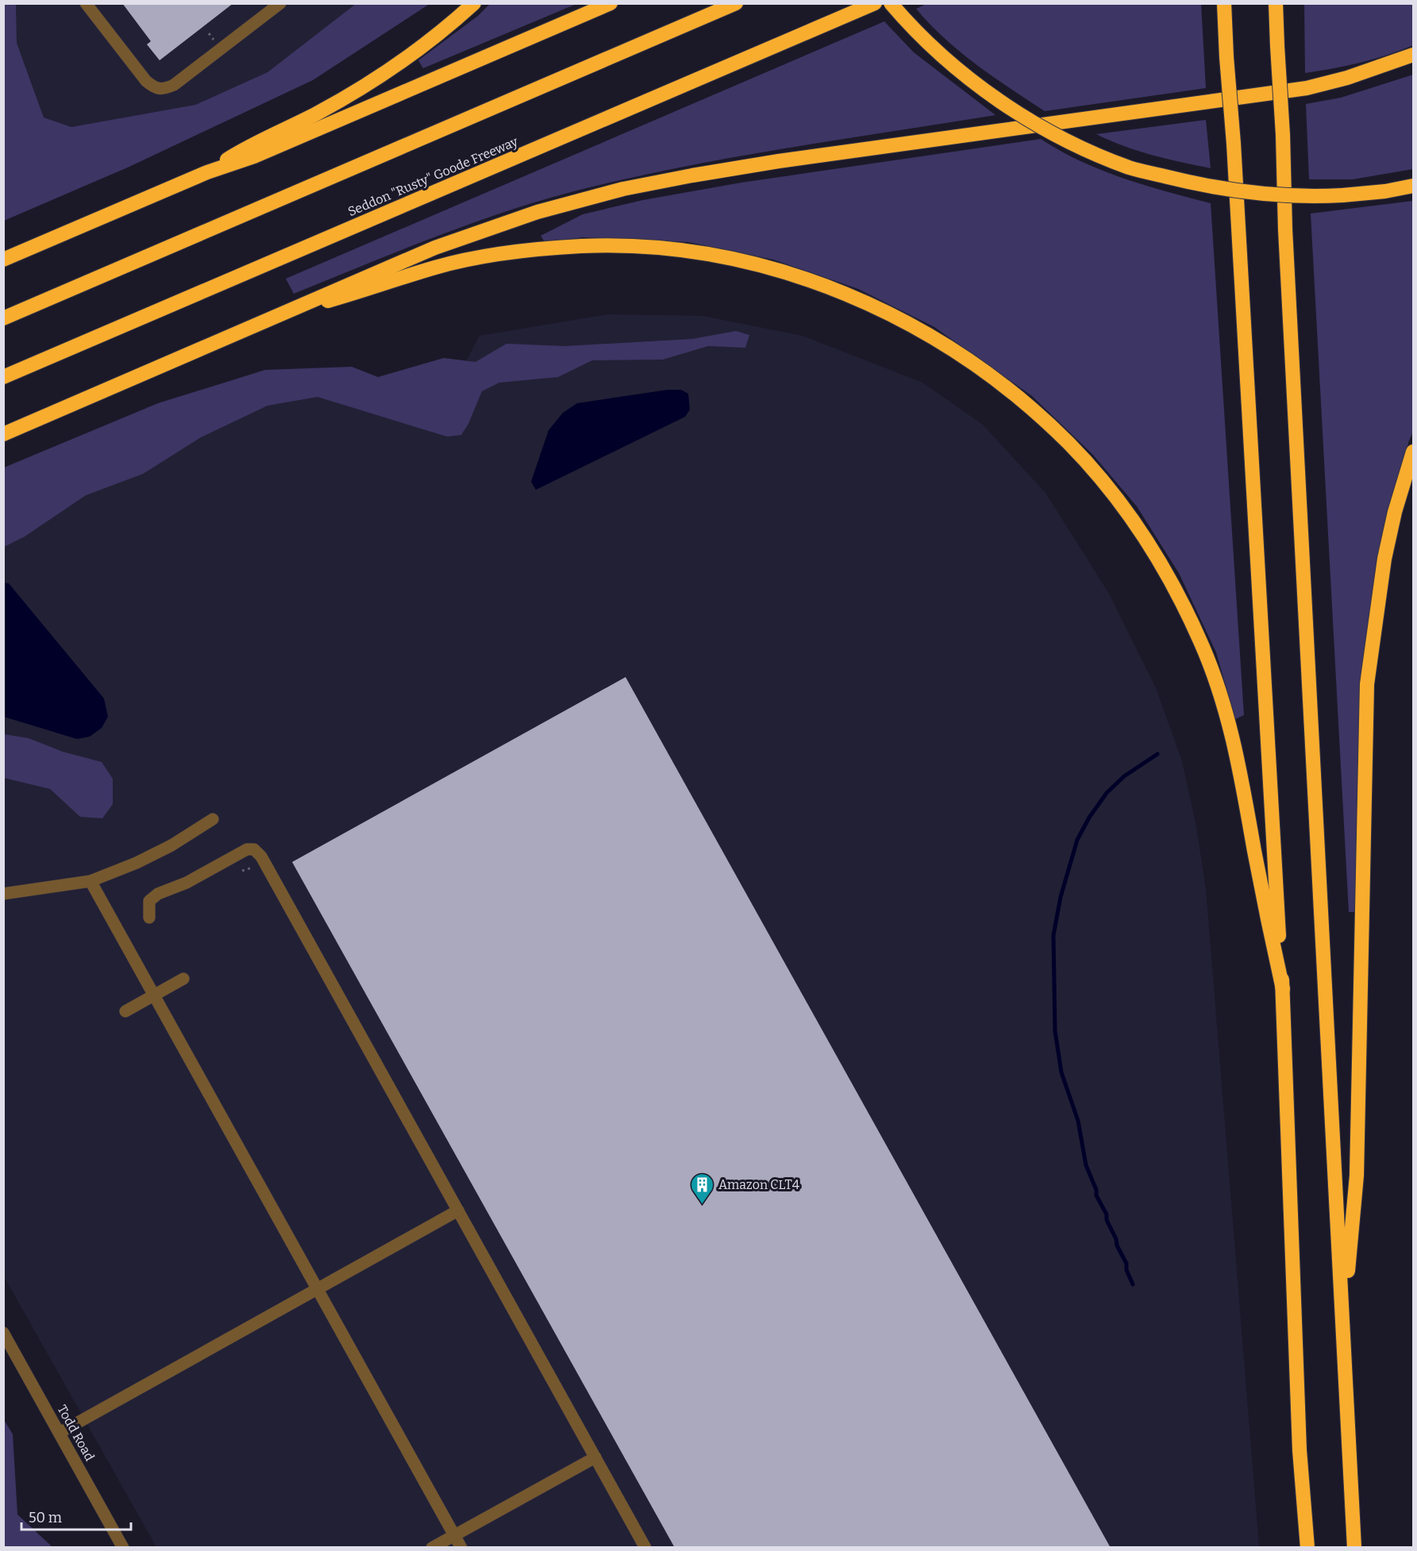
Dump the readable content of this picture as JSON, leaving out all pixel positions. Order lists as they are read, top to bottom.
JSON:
{
  "streets": {
    "highway": ["Seddon \"Rusty\" Goode Freeway"],
    "street": ["Todd Road"]
  },
  "places": {
    "building": ["Amazon CLT4"]
  },
  "scale_bar": "50 m"
}
